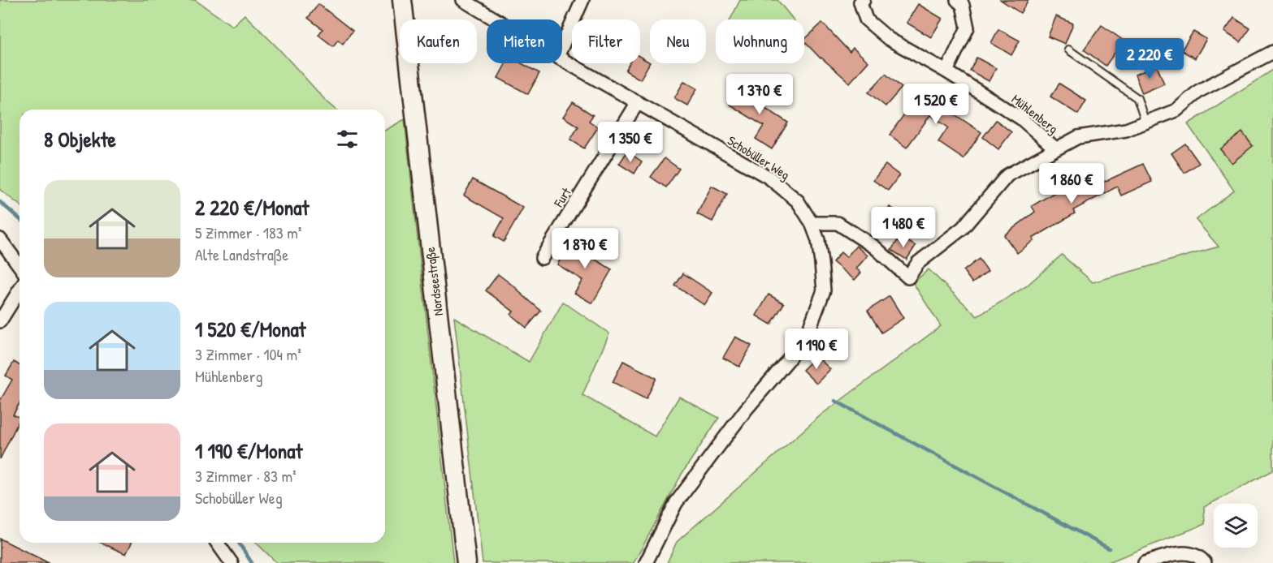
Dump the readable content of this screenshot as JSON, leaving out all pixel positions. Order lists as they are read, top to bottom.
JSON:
{
  "streets": {
    "main road": ["Nordseestraße"],
    "street": ["Mühlenberg", "Schobüller Weg", "Furt"]
  },
  "crossings": [
    ["Schobüller Weg", "Furt"]
  ],
  "page": {
    "chip": [
      "Kaufen",
      "Mieten",
      "Filter",
      "Neu",
      "Wohnung"
    ],
    "price": [
      "2 220 €",
      "1 370 €",
      "1 520 €",
      "1 350 €",
      "1 860 €",
      "1 480 €",
      "1 870 €",
      "1 190 €"
    ],
    "heading": "8 Objekte",
    "list": [
      {
        "name": "2 220 €/Monat",
        "note": "5 Zimmer · 183 m² · Alte Landstraße"
      },
      {
        "name": "1 520 €/Monat",
        "note": "3 Zimmer · 104 m² · Mühlenberg"
      },
      {
        "name": "1 190 €/Monat",
        "note": "3 Zimmer · 83 m² · Schobüller Weg"
      }
    ]
  }
}
